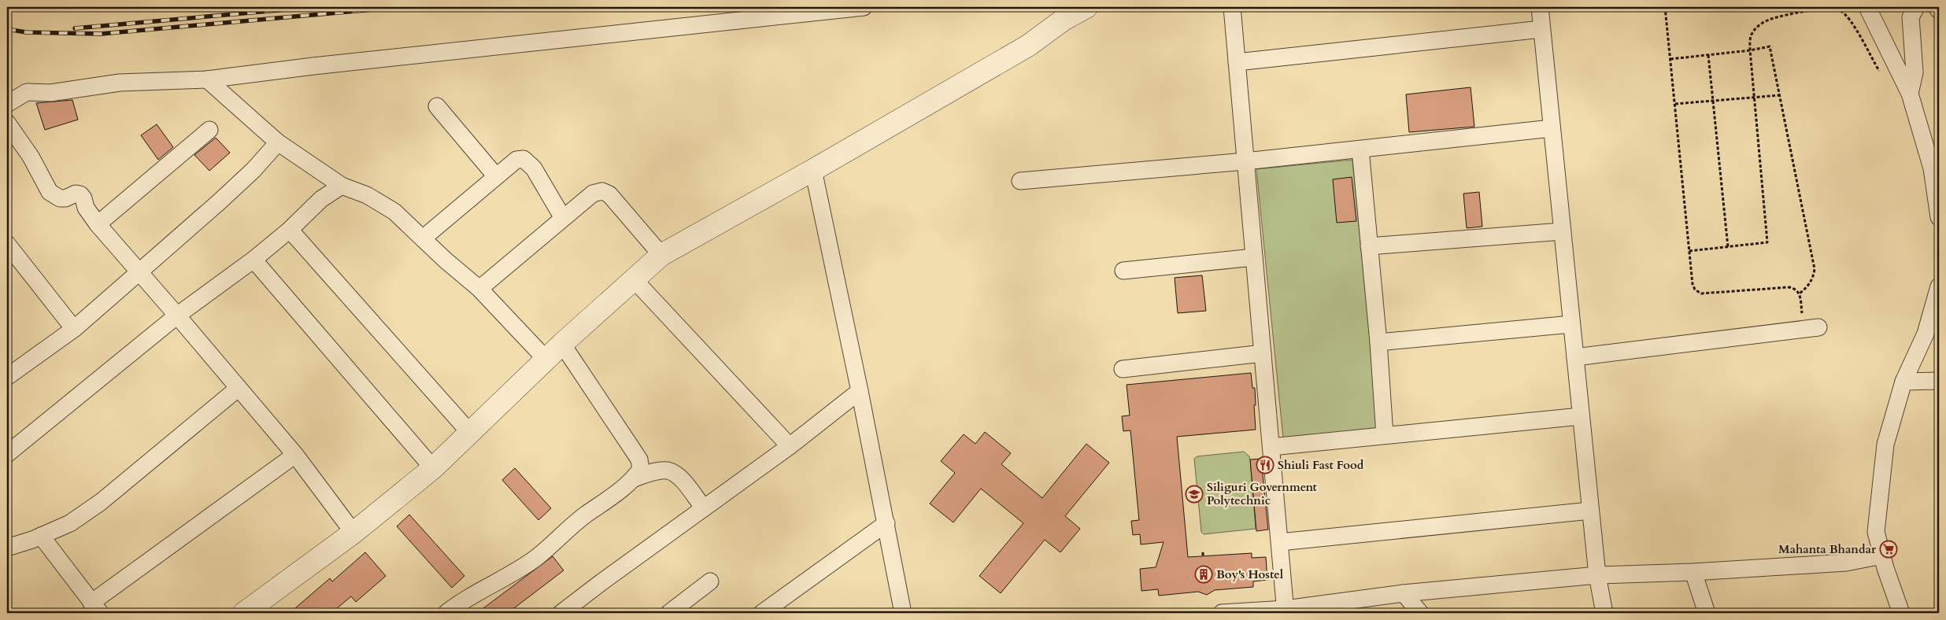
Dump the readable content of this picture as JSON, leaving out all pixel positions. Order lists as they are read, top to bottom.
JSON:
{
  "places": {
    "restaurant": ["Shiuli Fast Food"],
    "school or university": ["Siliguri Government Polytechnic"],
    "supermarket": ["Mahanta Bhandar"],
    "building": ["Boy's Hostel"]
  }
}
